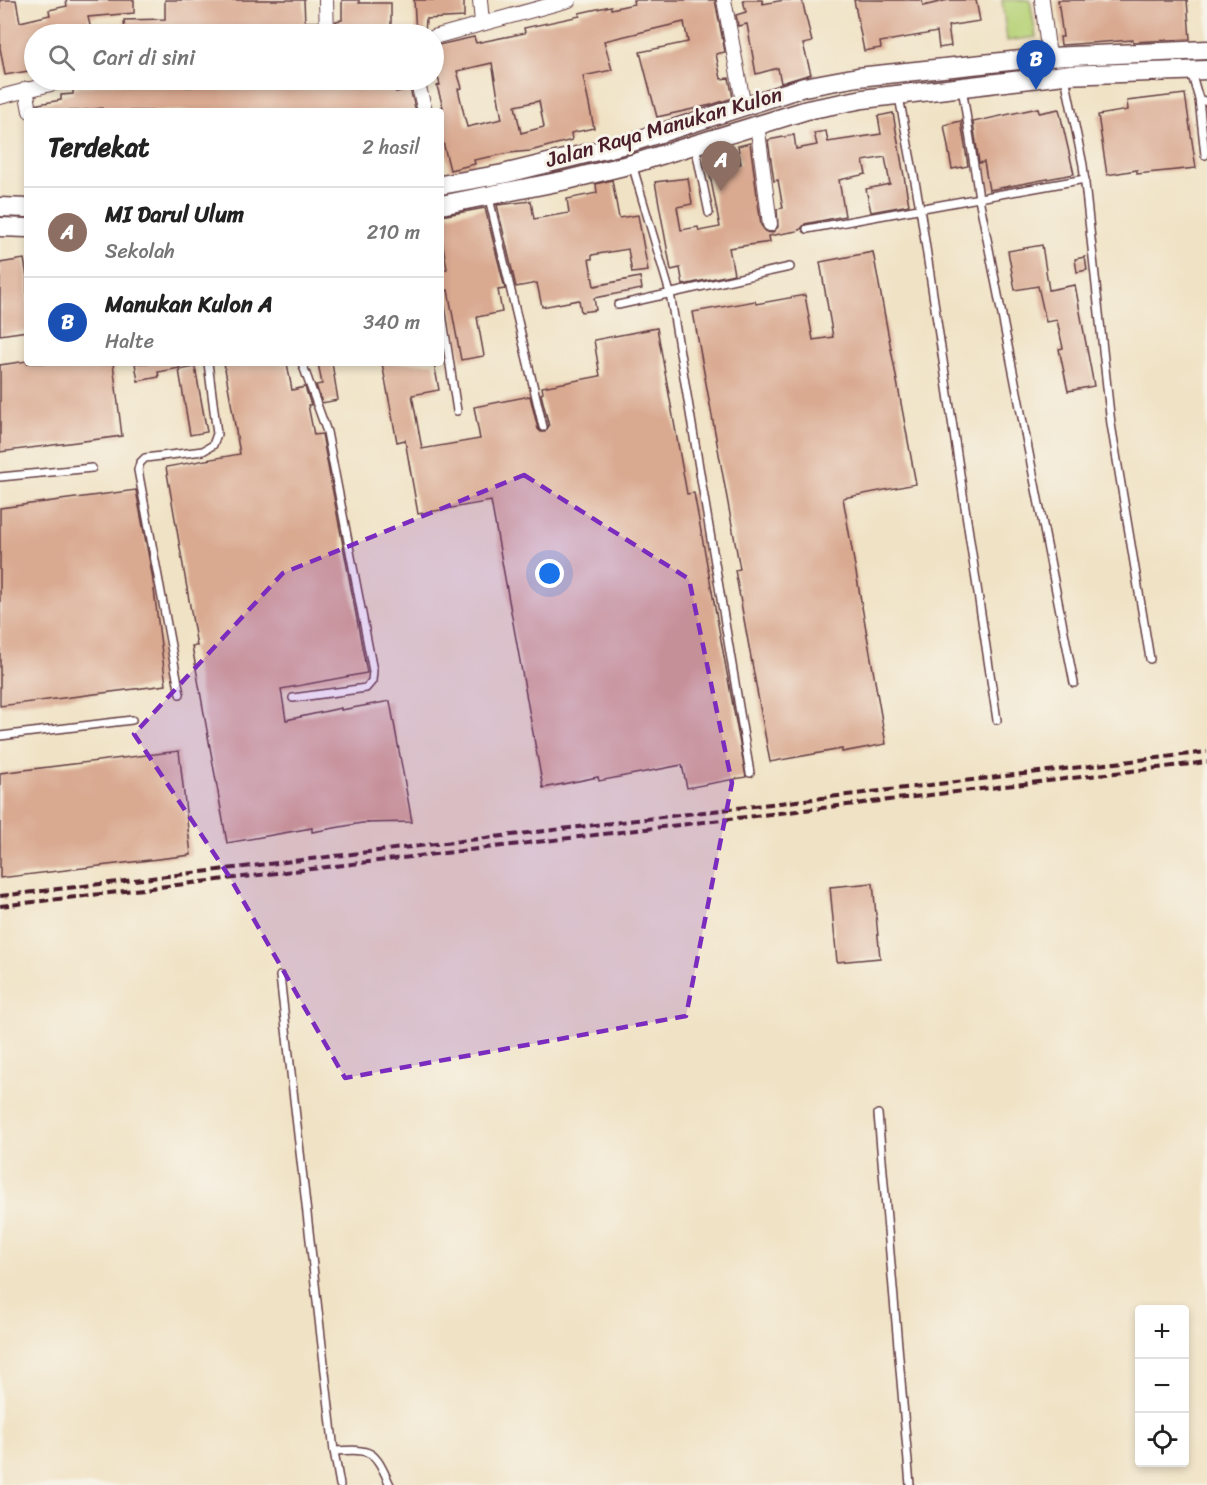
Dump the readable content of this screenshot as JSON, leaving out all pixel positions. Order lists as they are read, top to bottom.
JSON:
{
  "streets": {
    "main road": ["Jalan Raya Manukan Kulon"]
  },
  "page": {
    "search": "Cari di sini",
    "pins": ["B", "A"],
    "heading": ["Terdekat", "2 hasil"],
    "list": [
      {
        "mark": "A",
        "name": "MI Darul Ulum",
        "note": "Sekolah",
        "value": "210 m"
      },
      {
        "mark": "B",
        "name": "Manukan Kulon A",
        "note": "Halte",
        "value": "340 m"
      }
    ],
    "map_buttons": ["+", "−"]
  }
}
